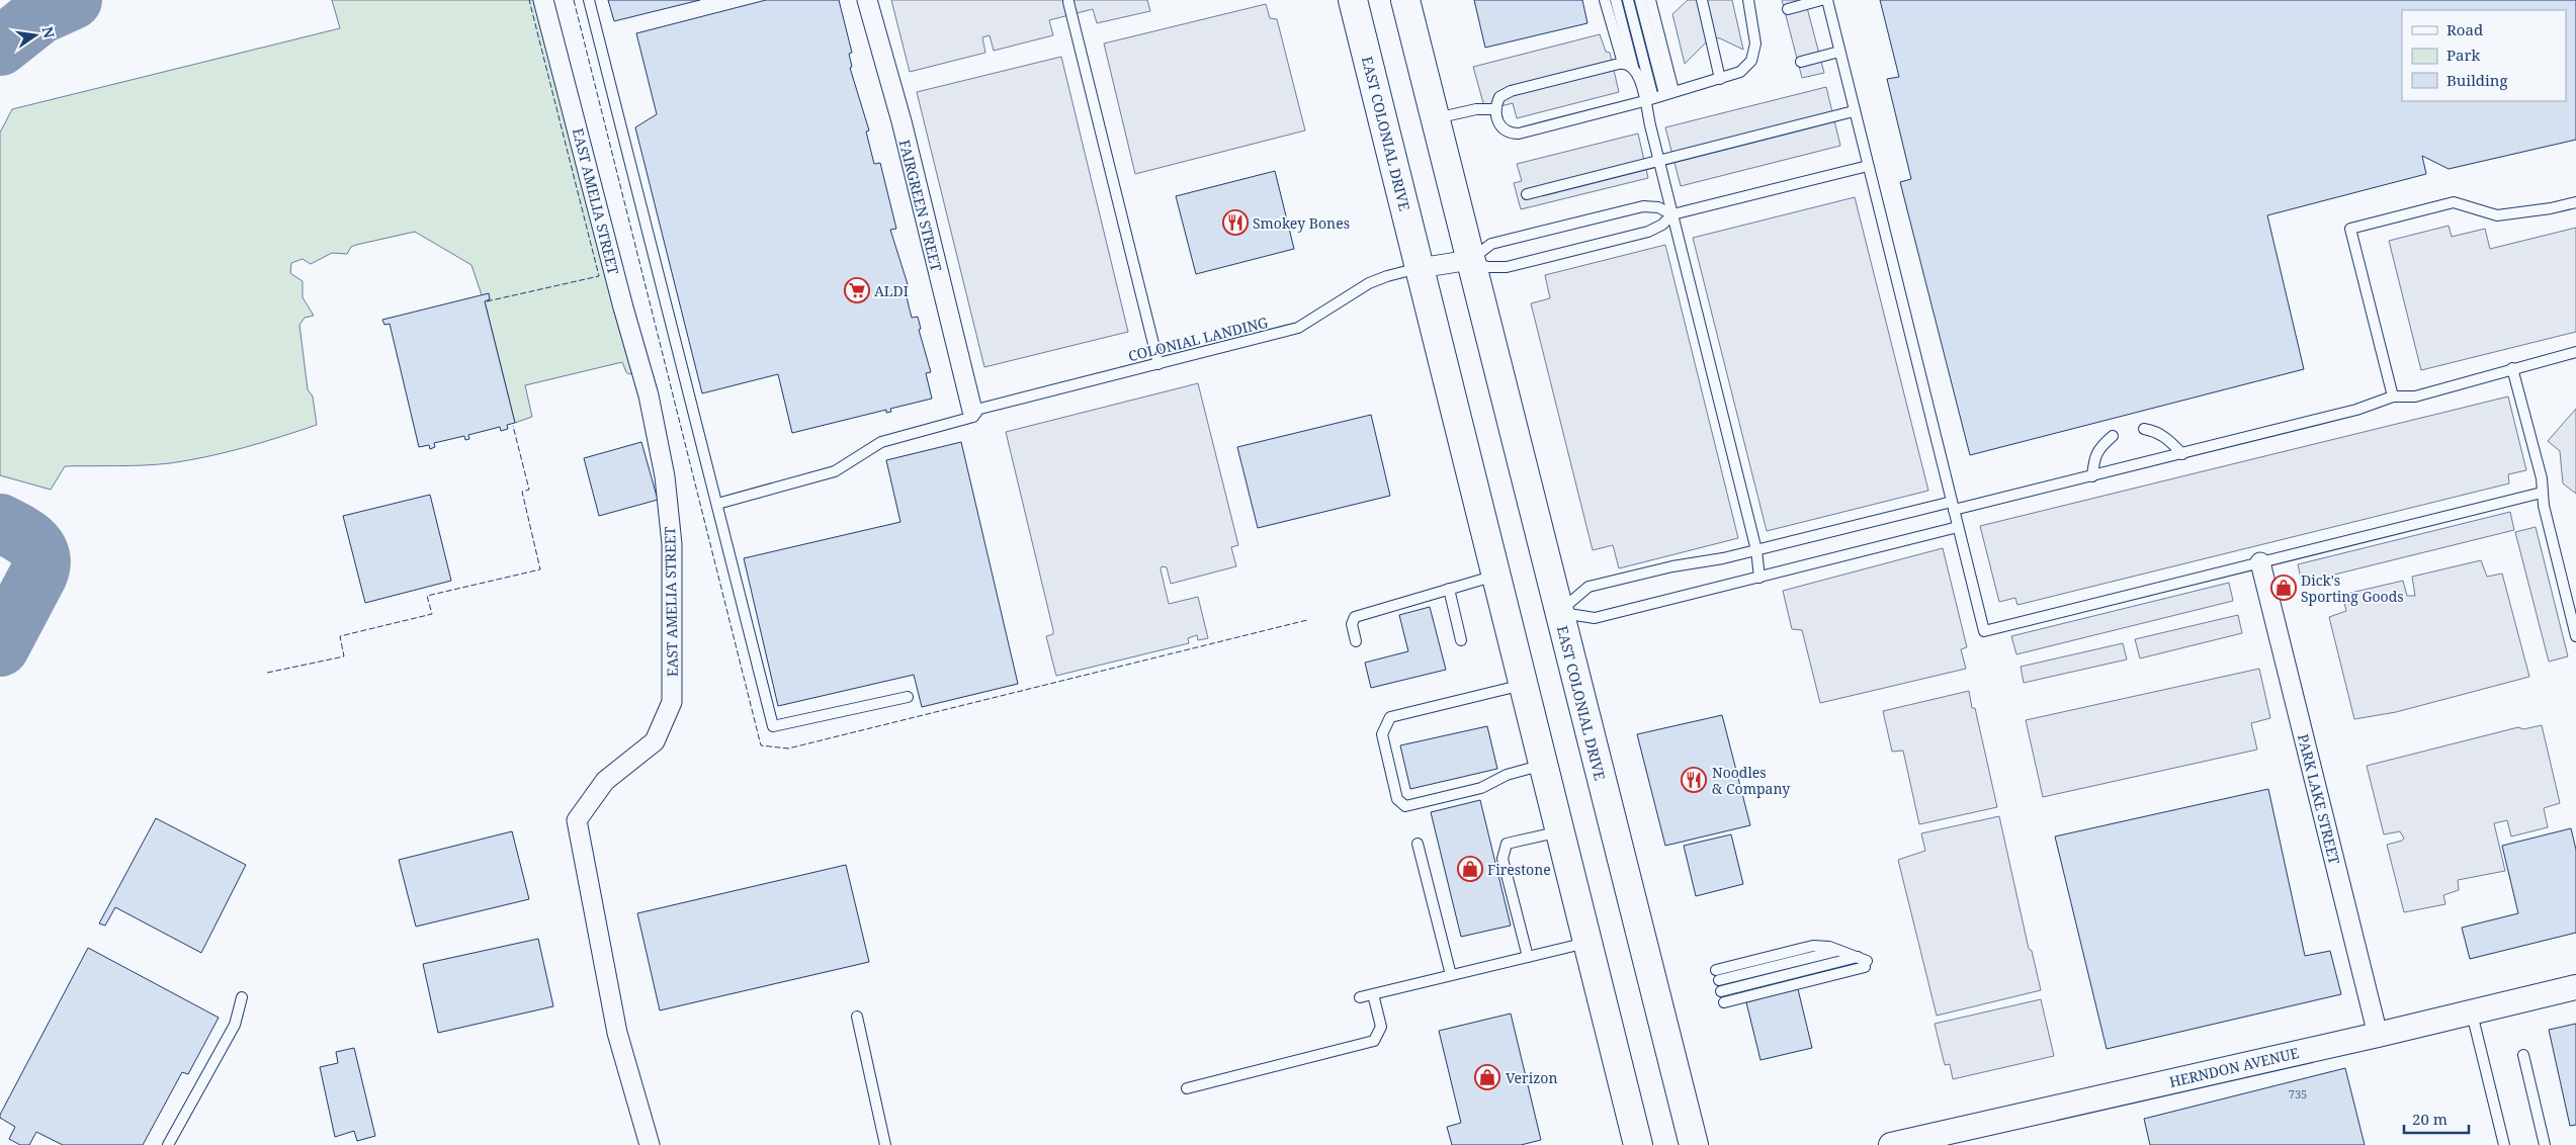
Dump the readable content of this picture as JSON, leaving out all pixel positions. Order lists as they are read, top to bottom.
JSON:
{
  "streets": {
    "highway": ["EAST COLONIAL DRIVE"],
    "street": [
      "EAST AMELIA STREET",
      "FAIRGREEN STREET",
      "PARK LAKE STREET",
      "HERNDON AVENUE"
    ],
    "lane": ["COLONIAL LANDING"]
  },
  "crossings": [
    ["EAST COLONIAL DRIVE", "COLONIAL LANDING"],
    ["FAIRGREEN STREET", "COLONIAL LANDING"],
    ["PARK LAKE STREET", "HERNDON AVENUE"]
  ],
  "places": {
    "restaurant": ["Smokey Bones", "Noodles & Company"],
    "supermarket": ["ALDI"],
    "shop": ["Dick's Sporting Goods", "Firestone", "Verizon"]
  },
  "house_numbers": ["735"],
  "legend": ["Road", "Park", "Building"],
  "scale_bar": "20 m",
  "north": "right"
}
